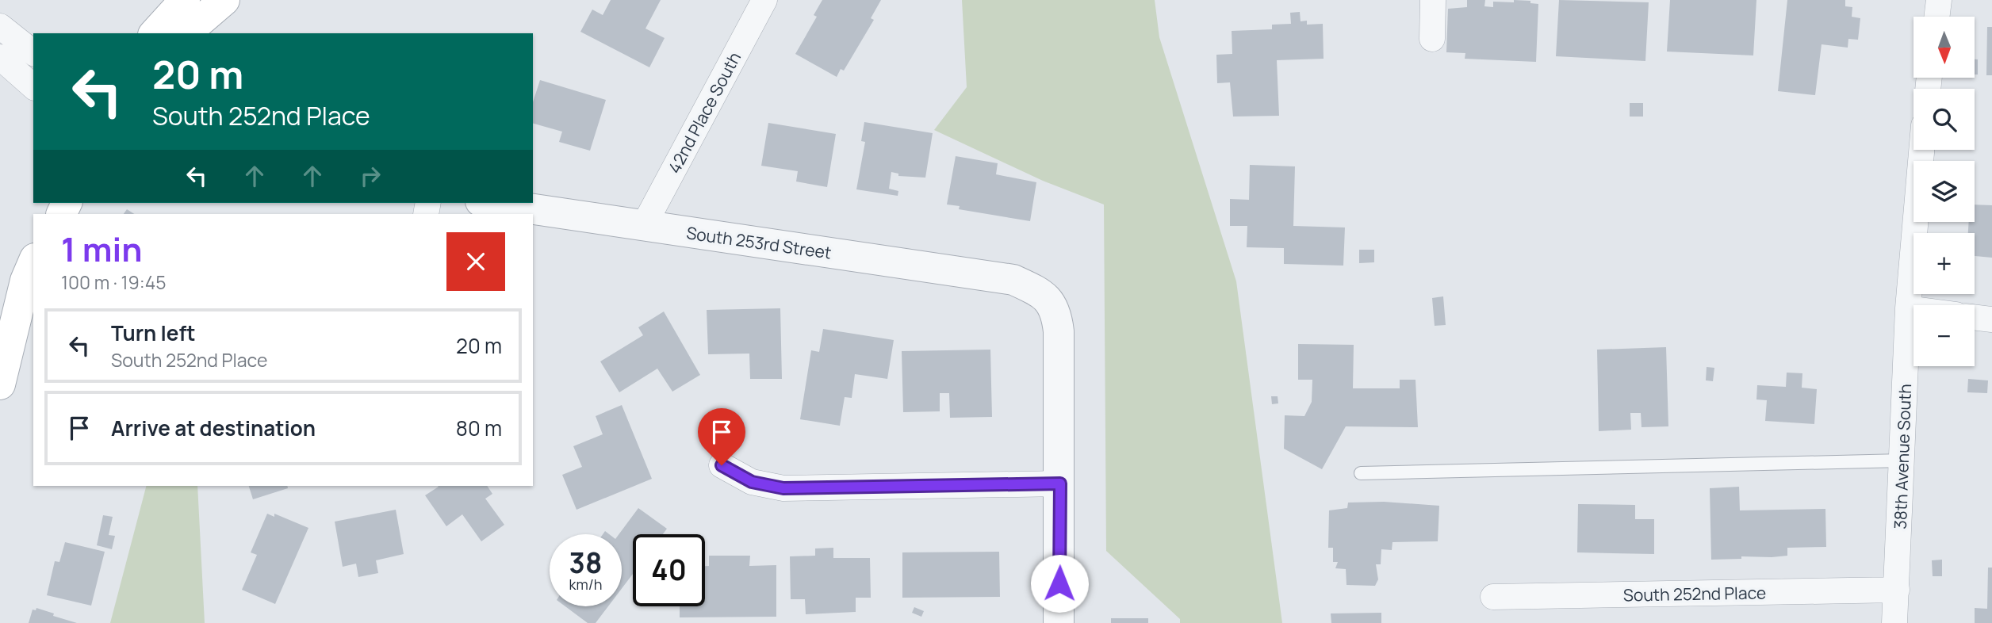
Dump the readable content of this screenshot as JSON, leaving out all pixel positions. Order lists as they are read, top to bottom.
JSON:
{
  "streets": {
    "street": [
      "42nd Place South",
      "South 253rd Street",
      "38th Avenue South",
      "South 252nd Place"
    ]
  },
  "crossings": [
    ["42nd Place South", "South 253rd Street"],
    ["38th Avenue South", "South 252nd Place"]
  ],
  "north": "bottom",
  "page": {
    "map_buttons": ["+", "−"],
    "turn": ["20 m", "South 252nd Place"],
    "heading": ["1 min", "100 m · 19:45"],
    "list": [
      {
        "name": "Turn left",
        "note": "South 252nd Place",
        "value": "20 m"
      },
      {
        "name": "Arrive at destination",
        "value": "80 m"
      }
    ],
    "speed": "38 km/h",
    "limit": "40"
  }
}
